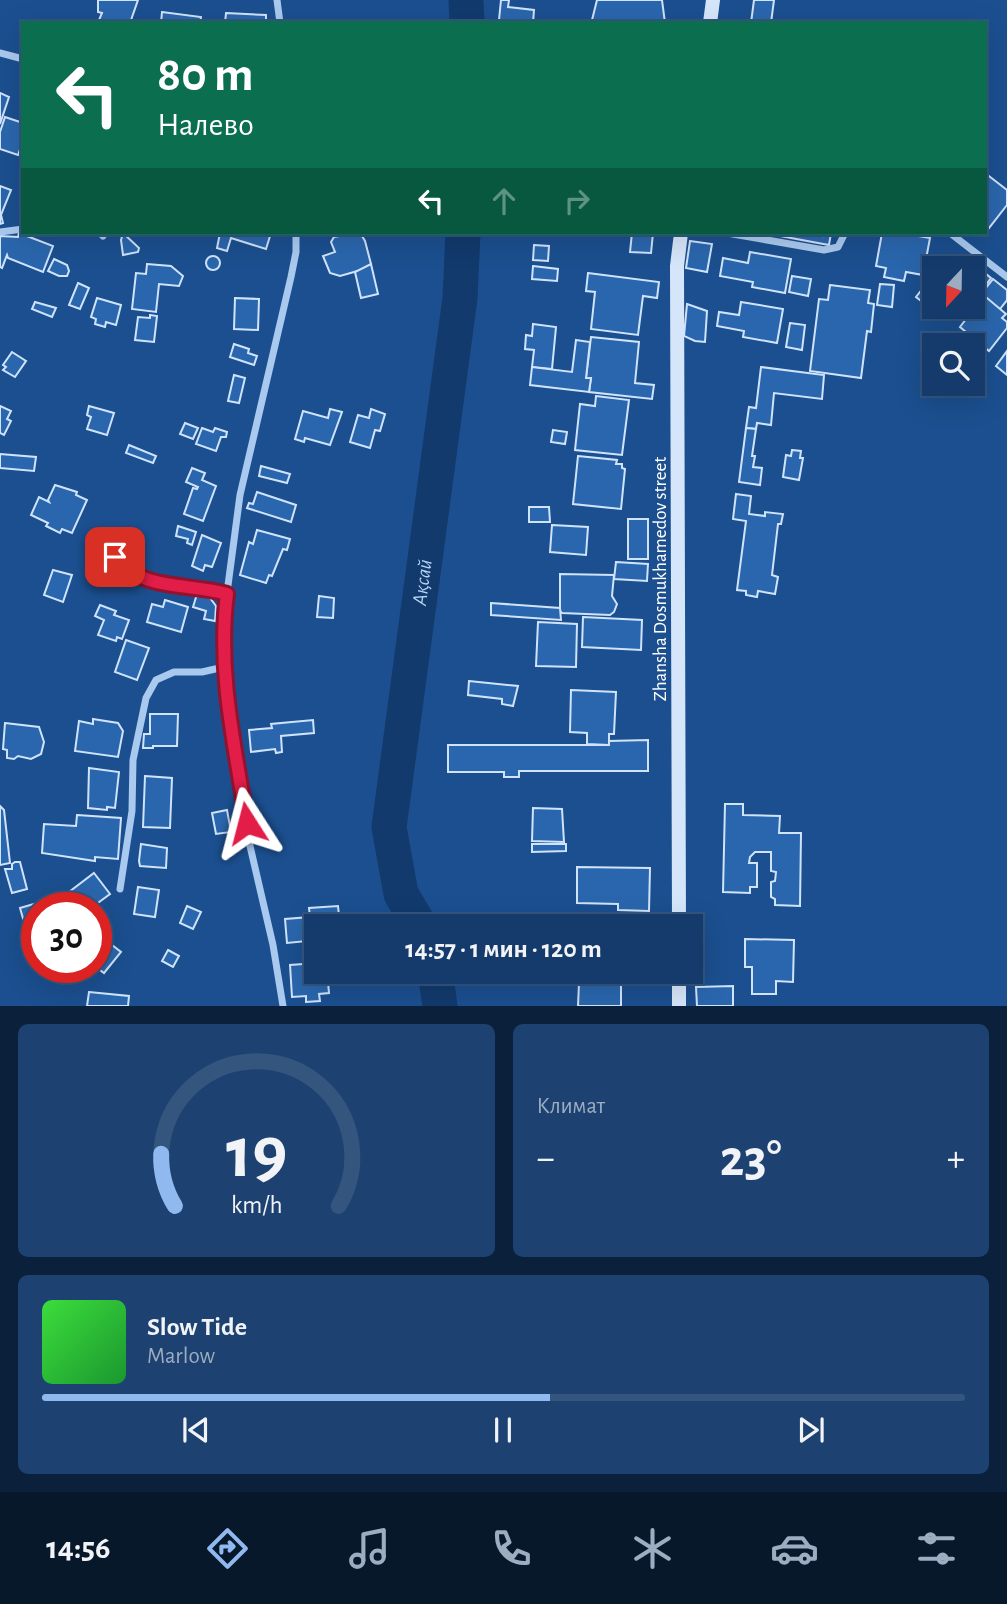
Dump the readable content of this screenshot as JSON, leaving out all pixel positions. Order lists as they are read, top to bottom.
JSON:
{
  "streets": {
    "street": ["Zhansha Dosmukhamedov street"]
  },
  "water": ["Ақсай"],
  "north": "bottom",
  "page": {
    "turn": ["80 m", "Налево"],
    "limit": "30",
    "trip": "14:57 · 1 мин · 120 m",
    "tile": "Климат",
    "heat": ["−", "23°", "+"],
    "song": ["Slow Tide", "Marlow"],
    "tabs": "14:56",
    "gauge": ["19", "km/h"]
  }
}
